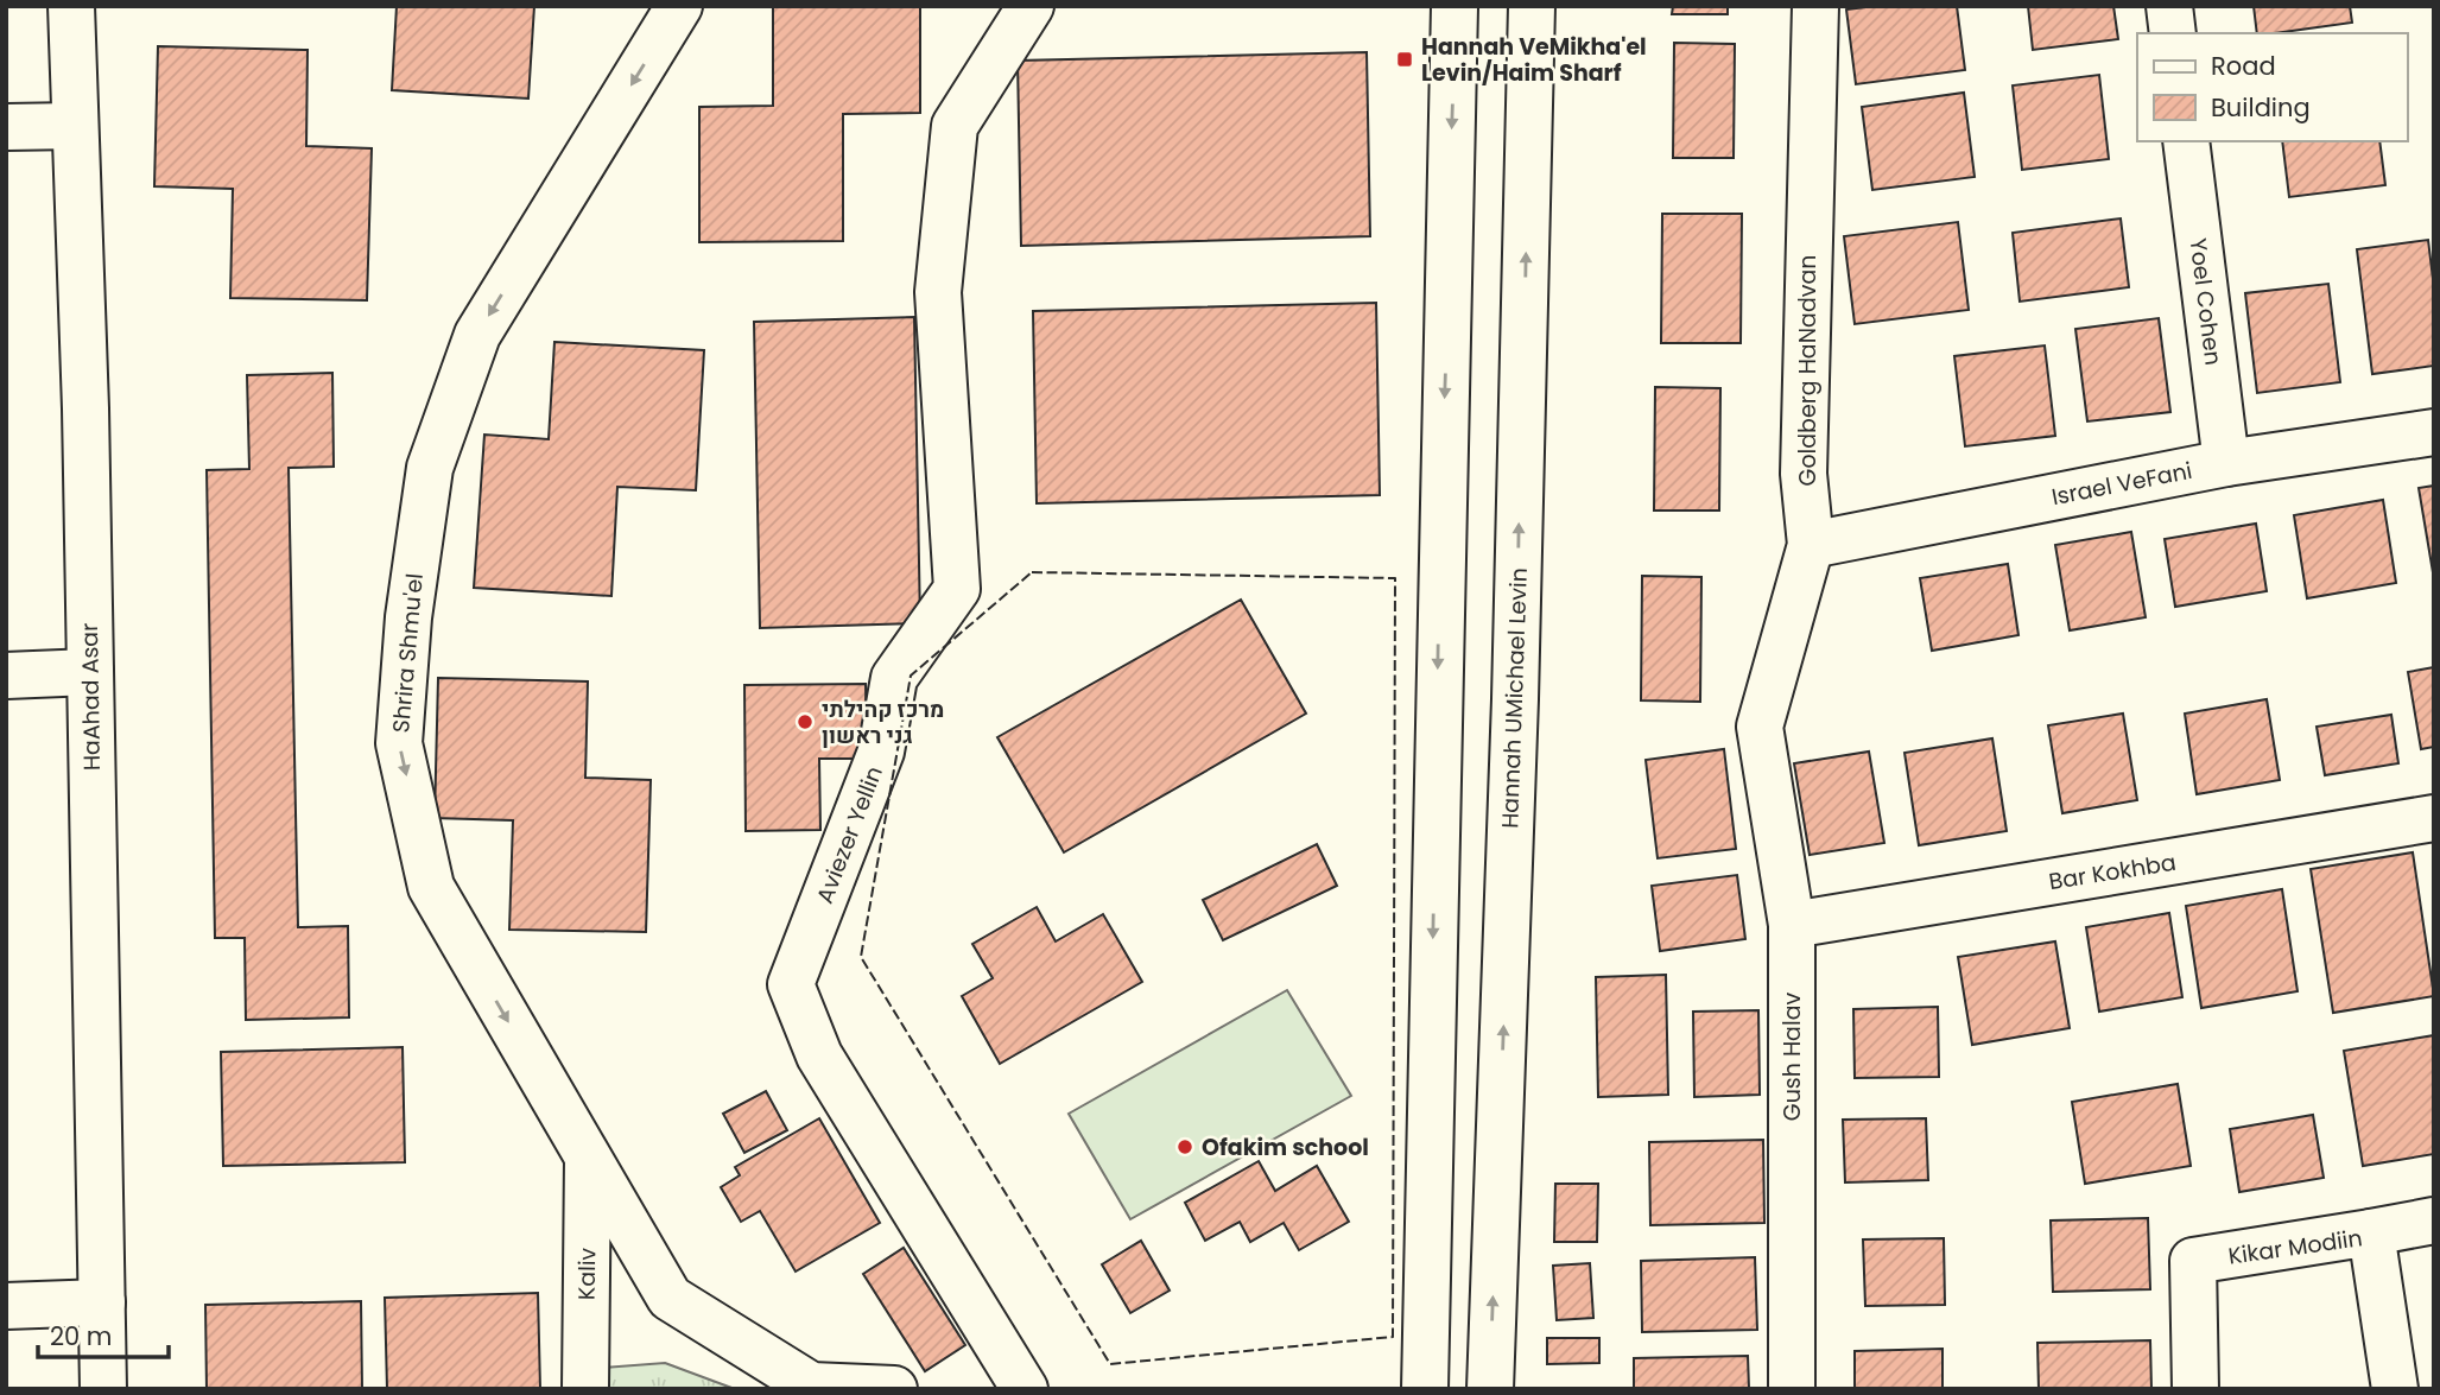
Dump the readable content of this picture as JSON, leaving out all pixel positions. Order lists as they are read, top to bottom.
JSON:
{
  "streets": {
    "street": [
      "Yoel Cohen",
      "Goldberg HaNadvan",
      "Israel VeFani",
      "Shrira Shmu'el",
      "HaAhad Asar",
      "Hannah UMichael Levin",
      "Aviezer Yellin",
      "Bar Kokhba",
      "Gush Halav",
      "Kikar Modiin",
      "Kaliv"
    ]
  },
  "crossings": [
    ["Yoel Cohen", "Israel VeFani"],
    ["Goldberg HaNadvan", "Israel VeFani"],
    ["Goldberg HaNadvan", "Gush Halav"],
    ["Shrira Shmu'el", "Kaliv"],
    ["Bar Kokhba", "Gush Halav"]
  ],
  "one_way": ["Shrira Shmu'el"],
  "places": {
    "transit": ["Hannah VeMikha'el Levin/Haim Sharf"],
    "other": ["מרכז קהילתי גני ראשון", "Ofakim school"]
  },
  "legend": ["Road", "Building"],
  "scale_bar": "20 m"
}
